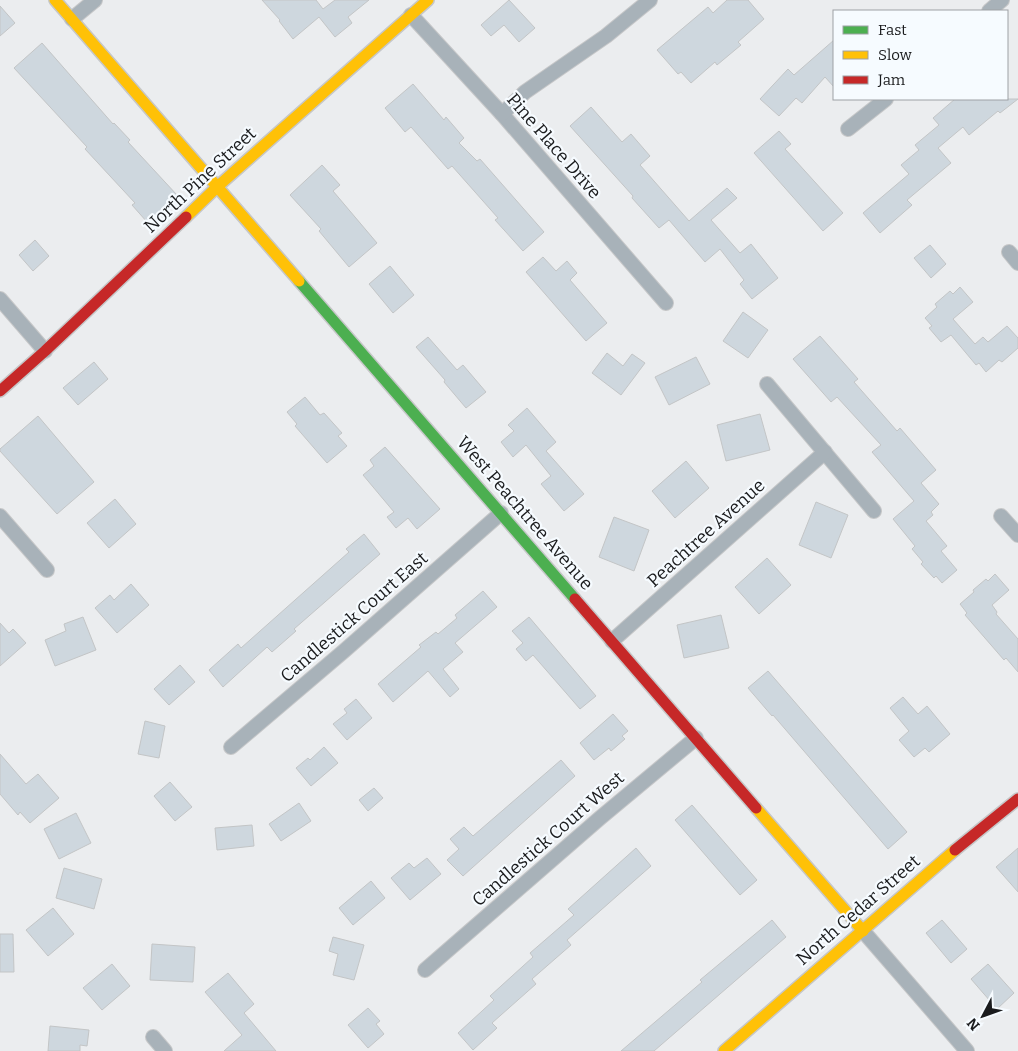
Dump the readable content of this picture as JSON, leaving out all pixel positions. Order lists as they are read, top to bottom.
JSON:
{
  "streets": {
    "street": [
      "Pine Place Drive",
      "North Pine Street",
      "West Peachtree Avenue",
      "Peachtree Avenue",
      "Candlestick Court East",
      "Candlestick Court West",
      "North Cedar Street"
    ]
  },
  "crossings": [
    ["Pine Place Drive", "North Pine Street"],
    ["North Pine Street", "West Peachtree Avenue"],
    ["West Peachtree Avenue", "Peachtree Avenue"],
    ["West Peachtree Avenue", "Candlestick Court East"],
    ["West Peachtree Avenue", "Candlestick Court West"],
    ["West Peachtree Avenue", "North Cedar Street"]
  ],
  "legend": ["Fast", "Slow", "Jam"],
  "north": "bottom left"
}
